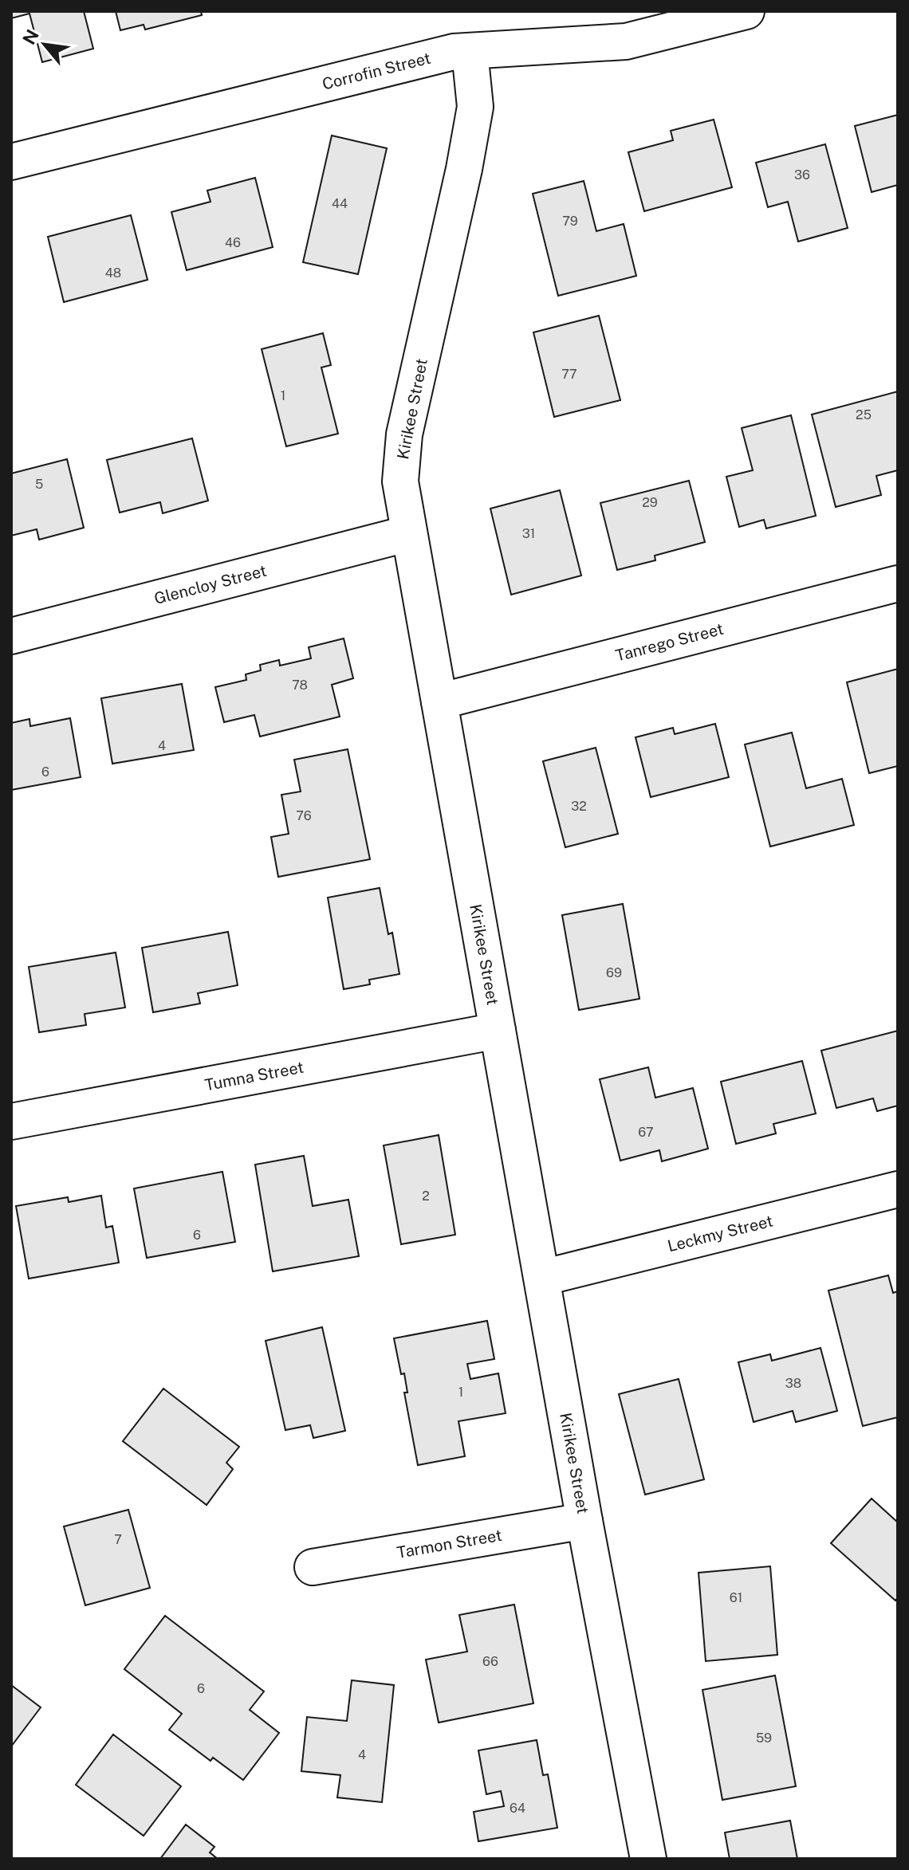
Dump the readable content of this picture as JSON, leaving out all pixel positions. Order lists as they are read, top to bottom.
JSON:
{
  "streets": {
    "street": [
      "Corrofin Street",
      "Kirikee Street",
      "Glencloy Street",
      "Tanrego Street",
      "Tumna Street",
      "Leckmy Street",
      "Tarmon Street"
    ]
  },
  "crossings": [
    ["Corrofin Street", "Kirikee Street"],
    ["Kirikee Street", "Glencloy Street"],
    ["Kirikee Street", "Tanrego Street"],
    ["Kirikee Street", "Tumna Street"],
    ["Kirikee Street", "Leckmy Street"],
    ["Kirikee Street", "Tarmon Street"]
  ],
  "house_numbers": [
    "36",
    "44",
    "79",
    "46",
    "48",
    "77",
    "1",
    "25",
    "5",
    "29",
    "31",
    "78",
    "4",
    "6",
    "32",
    "76",
    "69",
    "67",
    "2",
    "6",
    "38",
    "1",
    "7",
    "61",
    "66",
    "6",
    "59",
    "4",
    "64"
  ],
  "north": "top left"
}
